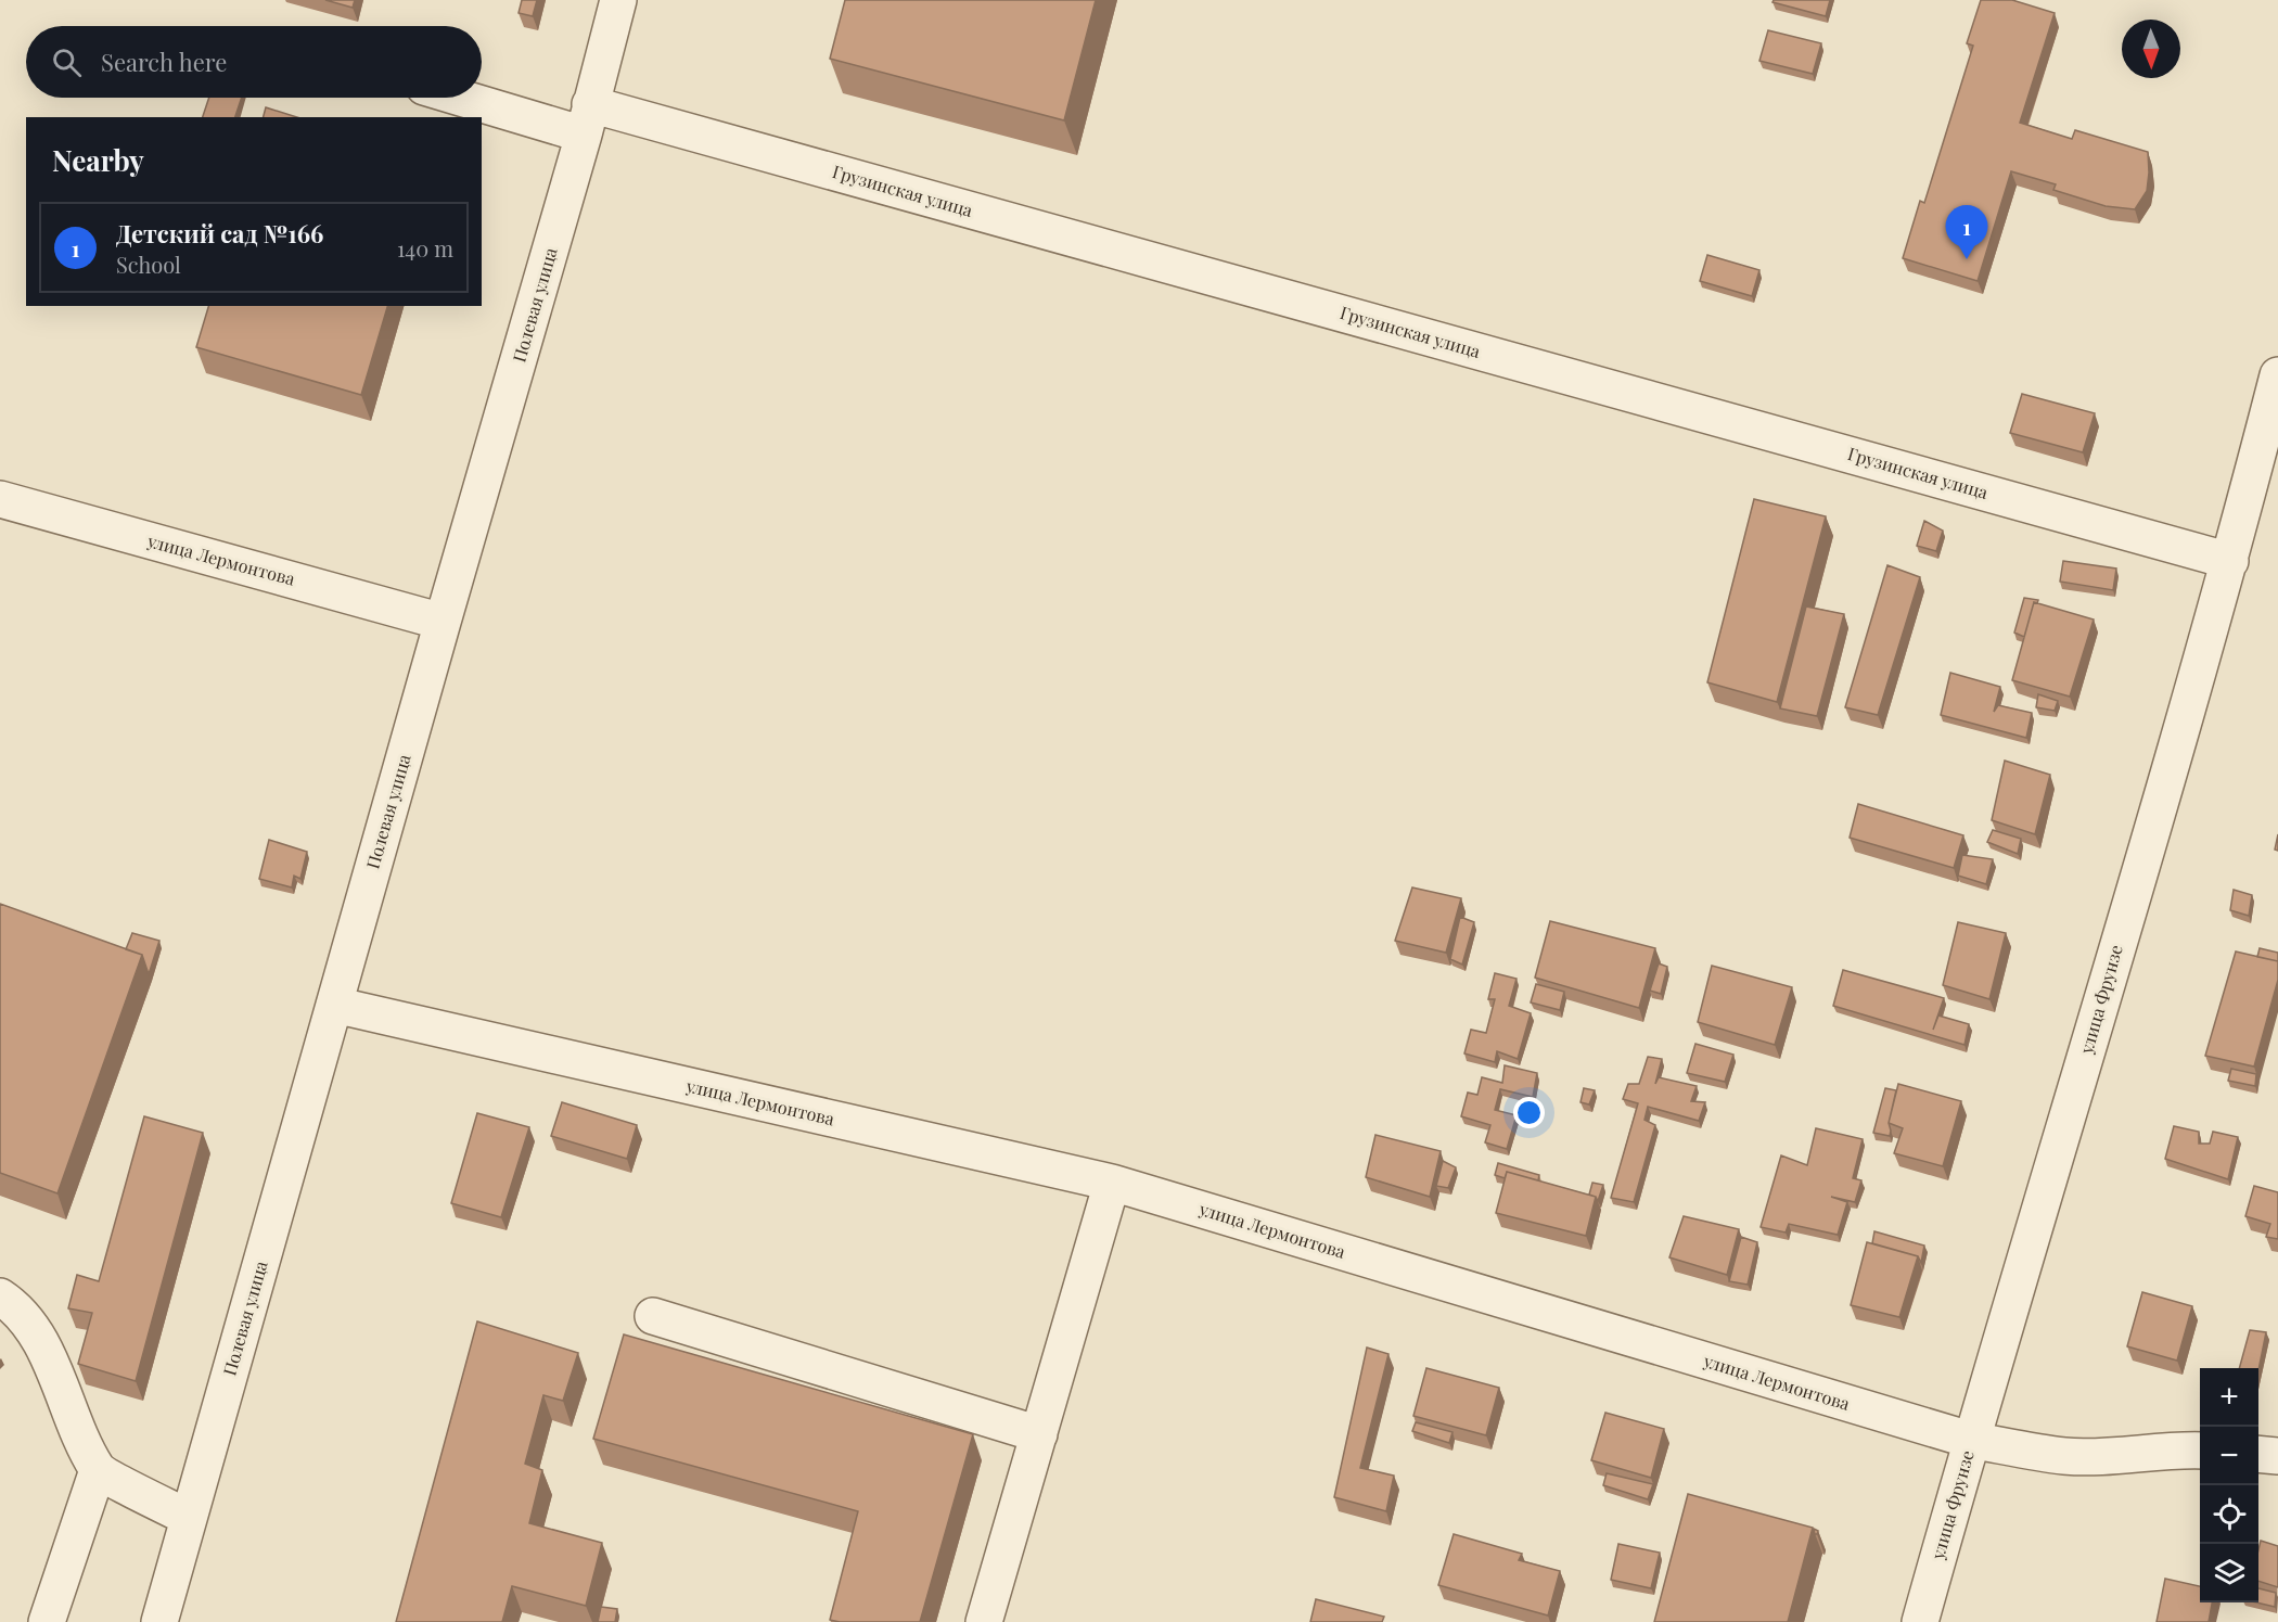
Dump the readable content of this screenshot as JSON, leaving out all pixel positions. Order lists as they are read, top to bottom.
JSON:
{
  "streets": {
    "street": [
      "Грузинская улица",
      "Полевая улица",
      "улица Лермонтова",
      "улица Фрунзе"
    ]
  },
  "crossings": [
    ["Грузинская улица", "Полевая улица"],
    ["Грузинская улица", "улица Фрунзе"],
    ["Полевая улица", "улица Лермонтова"],
    ["улица Лермонтова", "улица Фрунзе"]
  ],
  "north": "bottom",
  "page": {
    "search": "Search here",
    "heading": "Nearby",
    "list": [
      {
        "mark": "1",
        "name": "Детский сад №166",
        "note": "School",
        "value": "140 m"
      }
    ],
    "pins": "1",
    "map_buttons": ["+", "−"]
  }
}
